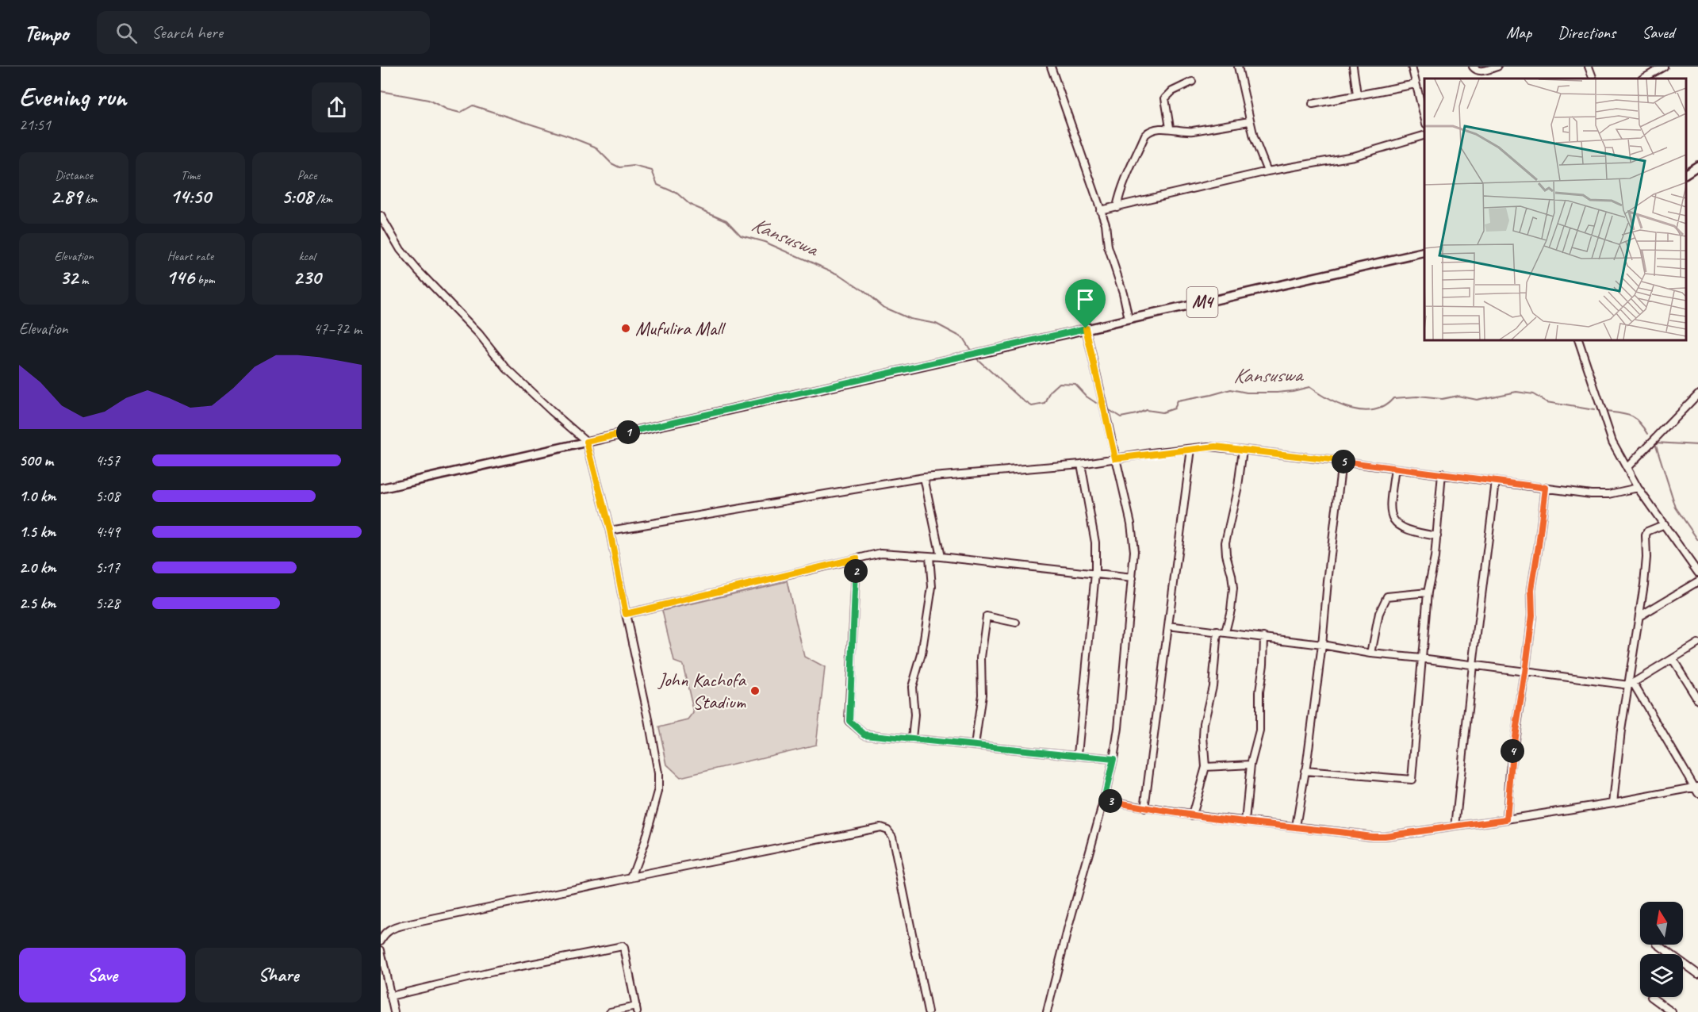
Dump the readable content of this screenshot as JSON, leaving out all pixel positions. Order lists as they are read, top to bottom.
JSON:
{
  "streets": {
    "main road": ["M4"]
  },
  "water": ["Kansuswa"],
  "places": ["Mufulira Mall", "John Kachofa Stadium"],
  "north": "top",
  "page": {
    "header": "Tempo",
    "search": "Search here",
    "nav": ["Map", "Directions", "Saved"],
    "heading": ["Evening run", "21:51"],
    "stats": [
      ["Distance", "2.89 km"],
      ["Time", "14:50"],
      ["Pace", "5:08 /km"],
      ["Elevation", "32 m"],
      ["Heart rate", "146 bpm"],
      ["kcal", "230"]
    ],
    "chart": ["Elevation", "47–72 m"],
    "pins": [
      "1",
      "5",
      "2",
      "4",
      "3"
    ],
    "list": [
      {
        "name": "500 m",
        "note": "4:57"
      },
      {
        "name": "1.0 km",
        "note": "5:08"
      },
      {
        "name": "1.5 km",
        "note": "4:49"
      },
      {
        "name": "2.0 km",
        "note": "5:17"
      },
      {
        "name": "2.5 km",
        "note": "5:28"
      }
    ],
    "buttons": ["Save", "Share"]
  }
}
